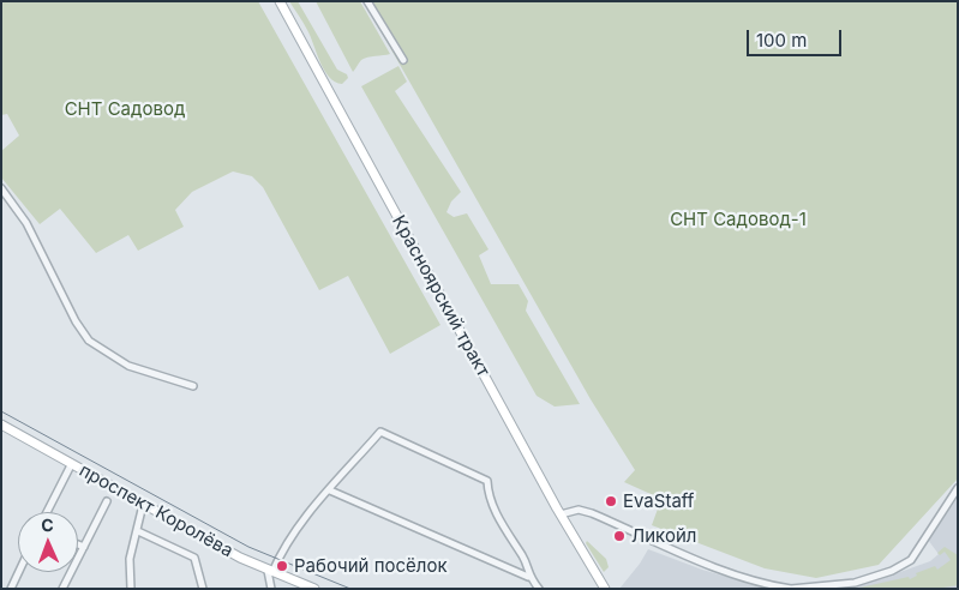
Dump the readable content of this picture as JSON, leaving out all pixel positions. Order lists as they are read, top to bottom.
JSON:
{
  "streets": {
    "main road": ["Красноярский тракт", "проспект Королёва"]
  },
  "parks": ["СНТ Садовод", "СНТ Садовод-1"],
  "places": ["EvaStaff", "Ликойл", "Рабочий посёлок"],
  "scale_bar": "100 m",
  "north": "top"
}
